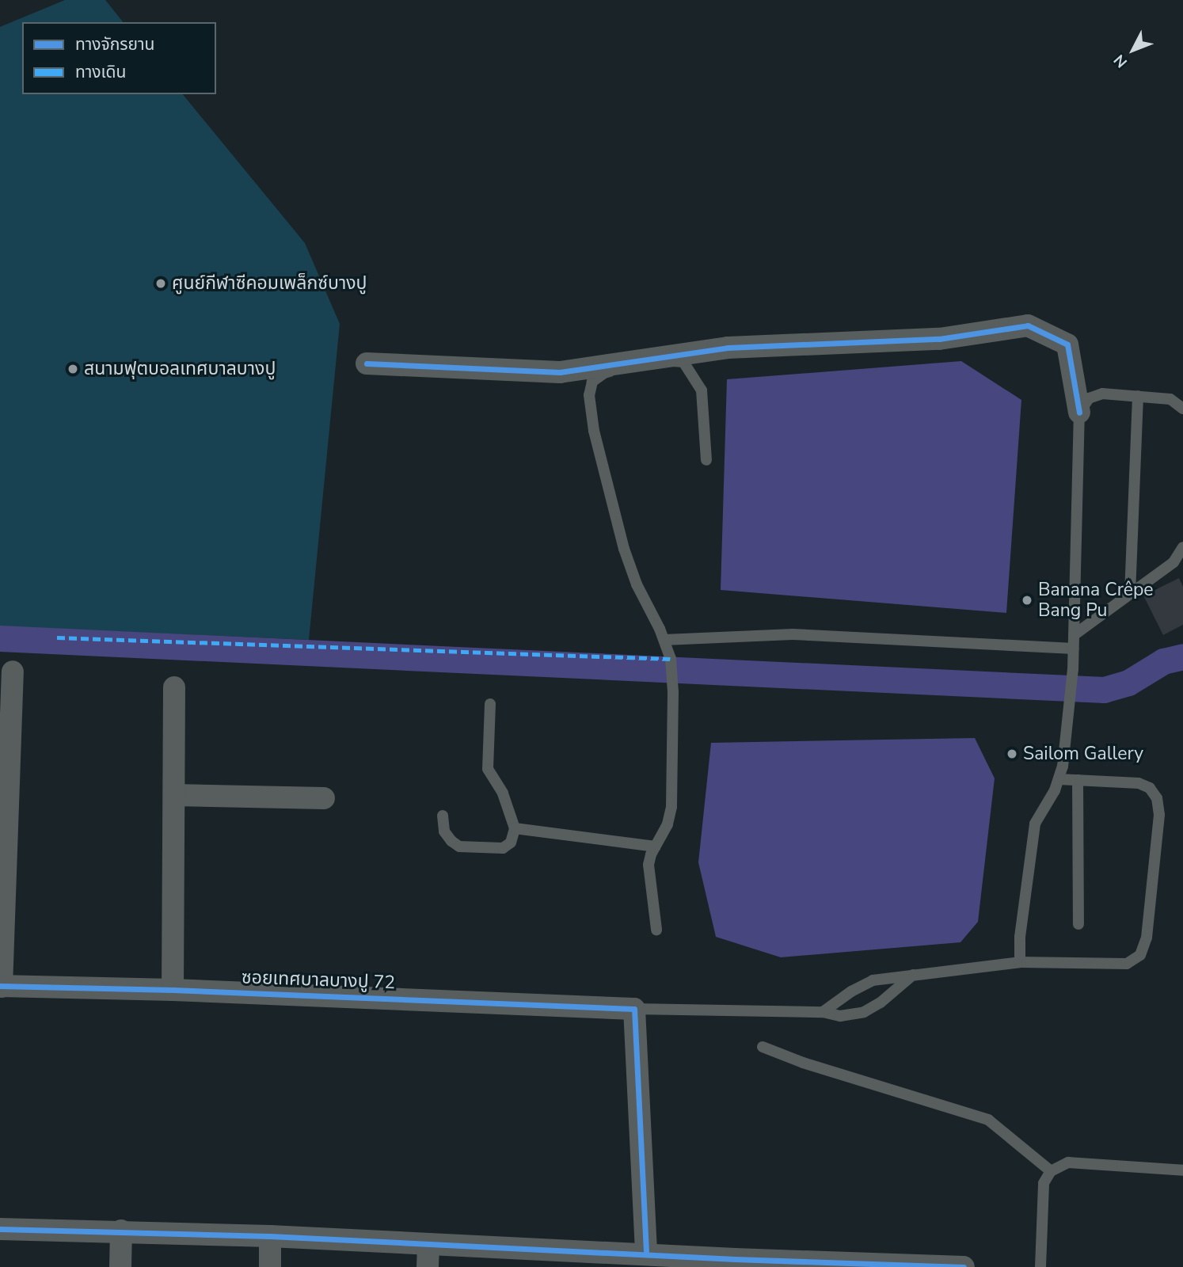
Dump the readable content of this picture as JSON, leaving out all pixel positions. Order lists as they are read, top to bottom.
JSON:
{
  "streets": {
    "street": ["ซอยเทศบาลบางปู 72"]
  },
  "places": [
    "ศูนย์กีฬาซีคอมเพล็กซ์บางปู",
    "สนามฟุตบอลเทศบาลบางปู",
    "Banana Crêpe Bang Pu",
    "Sailom Gallery"
  ],
  "legend": ["ทางจักรยาน", "ทางเดิน"],
  "north": "bottom left"
}
